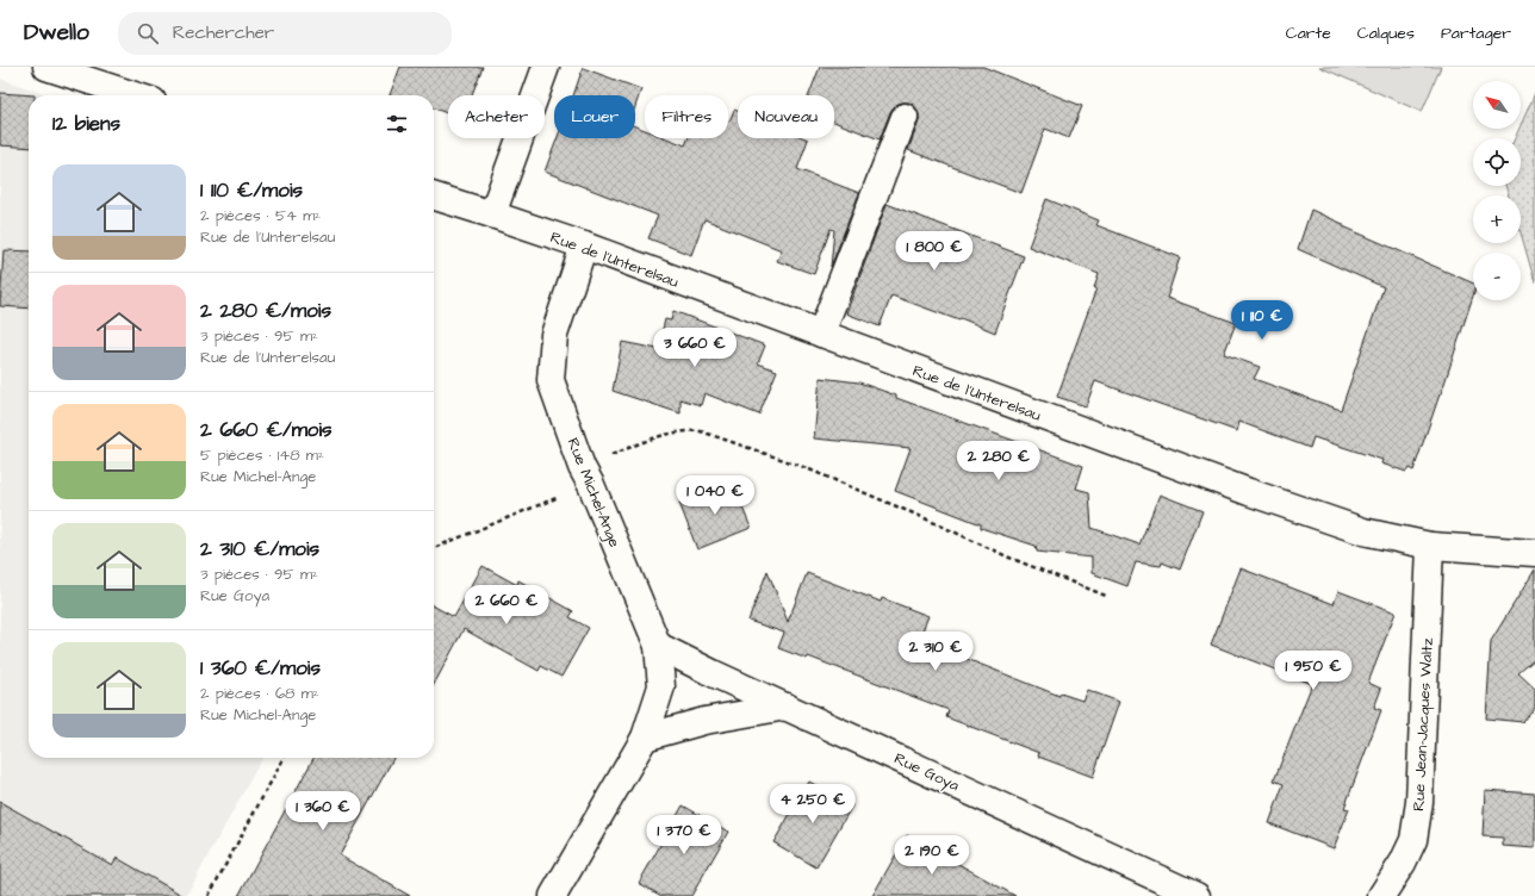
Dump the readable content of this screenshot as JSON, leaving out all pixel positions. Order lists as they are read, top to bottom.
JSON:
{
  "streets": {
    "street": [
      "Rue de l'Unterelsau",
      "Rue Michel-Ange",
      "Rue Jean-Jacques Waltz",
      "Rue Goya"
    ]
  },
  "crossings": [
    ["Rue de l'Unterelsau", "Rue Michel-Ange"],
    ["Rue de l'Unterelsau", "Rue Jean-Jacques Waltz"],
    ["Rue Michel-Ange", "Rue Goya"]
  ],
  "north": "top left",
  "page": {
    "header": "Dwello",
    "search": "Rechercher",
    "nav": ["Carte", "Calques", "Partager"],
    "map_buttons": ["+", "−"],
    "chip": [
      "Acheter",
      "Louer",
      "Filtres",
      "Nouveau"
    ],
    "heading": "12 biens",
    "list": [
      {
        "name": "1 110 €/mois",
        "note": "2 pièces · 54 m² · Rue de l'Unterelsau"
      },
      {
        "name": "2 280 €/mois",
        "note": "3 pièces · 95 m² · Rue de l'Unterelsau"
      },
      {
        "name": "2 660 €/mois",
        "note": "5 pièces · 148 m² · Rue Michel-Ange"
      },
      {
        "name": "2 310 €/mois",
        "note": "3 pièces · 95 m² · Rue Goya"
      },
      {
        "name": "1 360 €/mois",
        "note": "2 pièces · 68 m² · Rue Michel-Ange"
      }
    ],
    "price": [
      "1 800 €",
      "1 110 €",
      "3 660 €",
      "2 280 €",
      "1 040 €",
      "2 660 €",
      "2 310 €",
      "1 950 €",
      "4 250 €",
      "1 360 €",
      "1 370 €",
      "2 190 €"
    ]
  }
}
